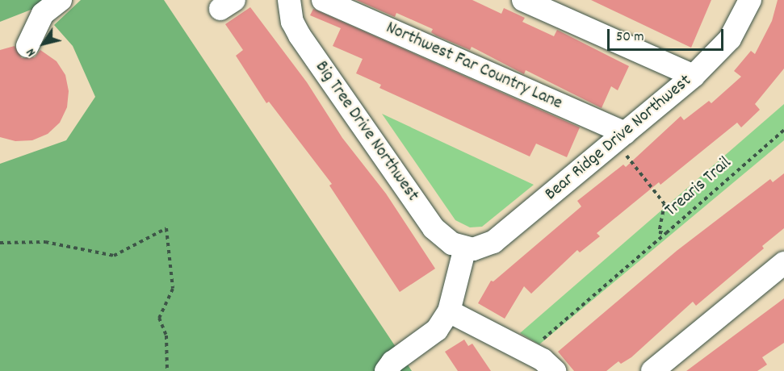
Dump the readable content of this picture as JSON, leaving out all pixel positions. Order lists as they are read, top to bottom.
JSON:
{
  "streets": {
    "street": ["Northwest Far Country Lane", "Big Tree Drive Northwest", "Bear Ridge Drive Northwest"],
    "path": ["Trearis Trail"]
  },
  "crossings": [
    ["Northwest Far Country Lane", "Bear Ridge Drive Northwest"],
    ["Northwest Far Country Lane", "Trearis Trail"],
    ["Big Tree Drive Northwest", "Bear Ridge Drive Northwest"],
    ["Bear Ridge Drive Northwest", "Trearis Trail"]
  ],
  "scale_bar": "50 m",
  "north": "bottom left"
}
